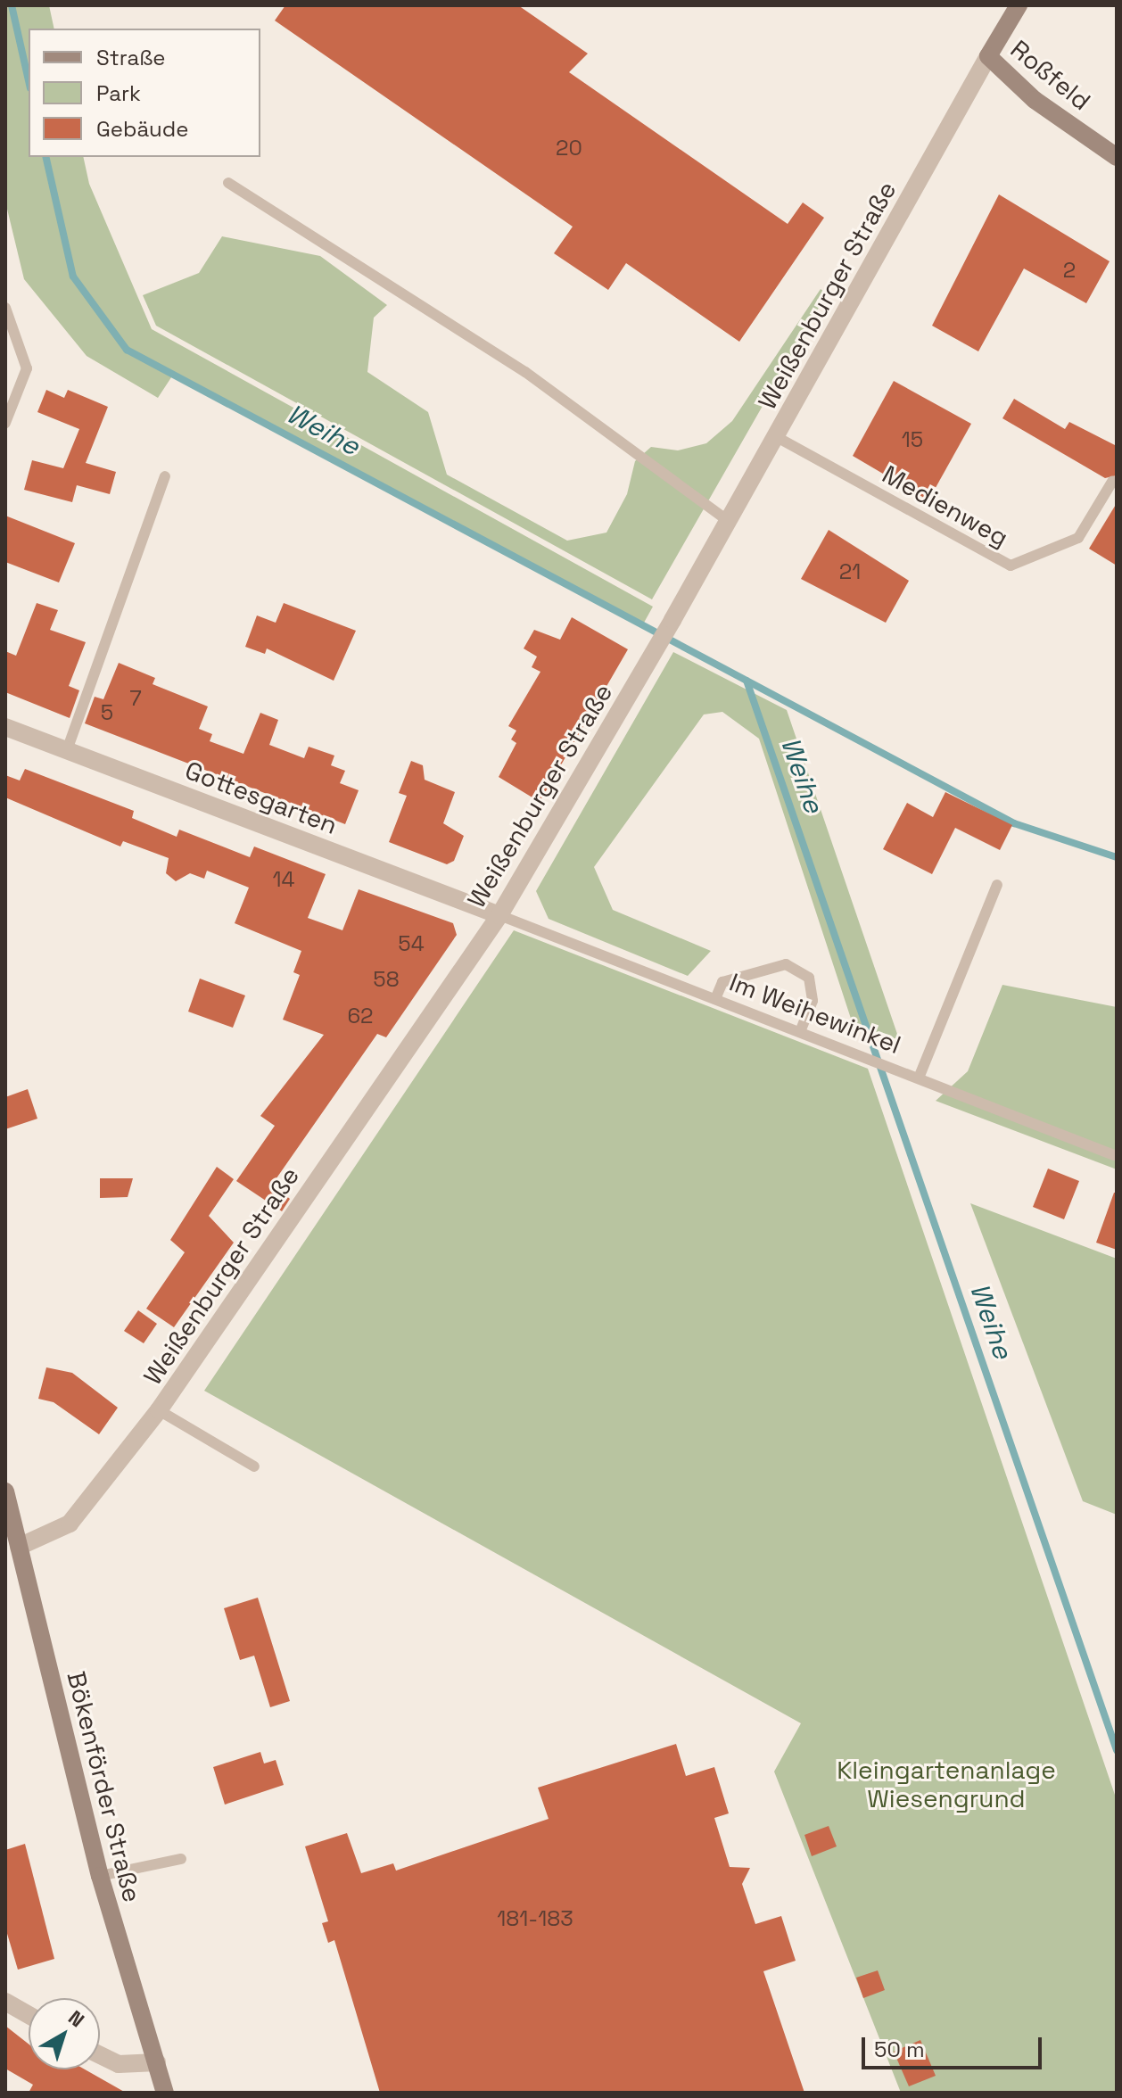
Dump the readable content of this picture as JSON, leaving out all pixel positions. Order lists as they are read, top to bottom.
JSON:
{
  "streets": {
    "street": [
      "Roßfeld",
      "Weißenburger Straße",
      "Gottesgarten",
      "Bökenförder Straße"
    ],
    "lane": ["Medienweg", "Im Weihewinkel"]
  },
  "crossings": [
    ["Roßfeld", "Weißenburger Straße"],
    ["Weißenburger Straße", "Medienweg"],
    ["Weißenburger Straße", "Gottesgarten"],
    ["Weißenburger Straße", "Im Weihewinkel"],
    ["Weißenburger Straße", "Bökenförder Straße"],
    ["Gottesgarten", "Im Weihewinkel"]
  ],
  "water": ["Weihe"],
  "parks": ["Kleingartenanlage Wiesengrund"],
  "house_numbers": [
    "20",
    "2",
    "15",
    "21",
    "7",
    "5",
    "14",
    "54",
    "58",
    "62",
    "181-183"
  ],
  "legend": ["Straße", "Park", "Gebäude"],
  "scale_bar": "50 m",
  "north": "top right"
}
